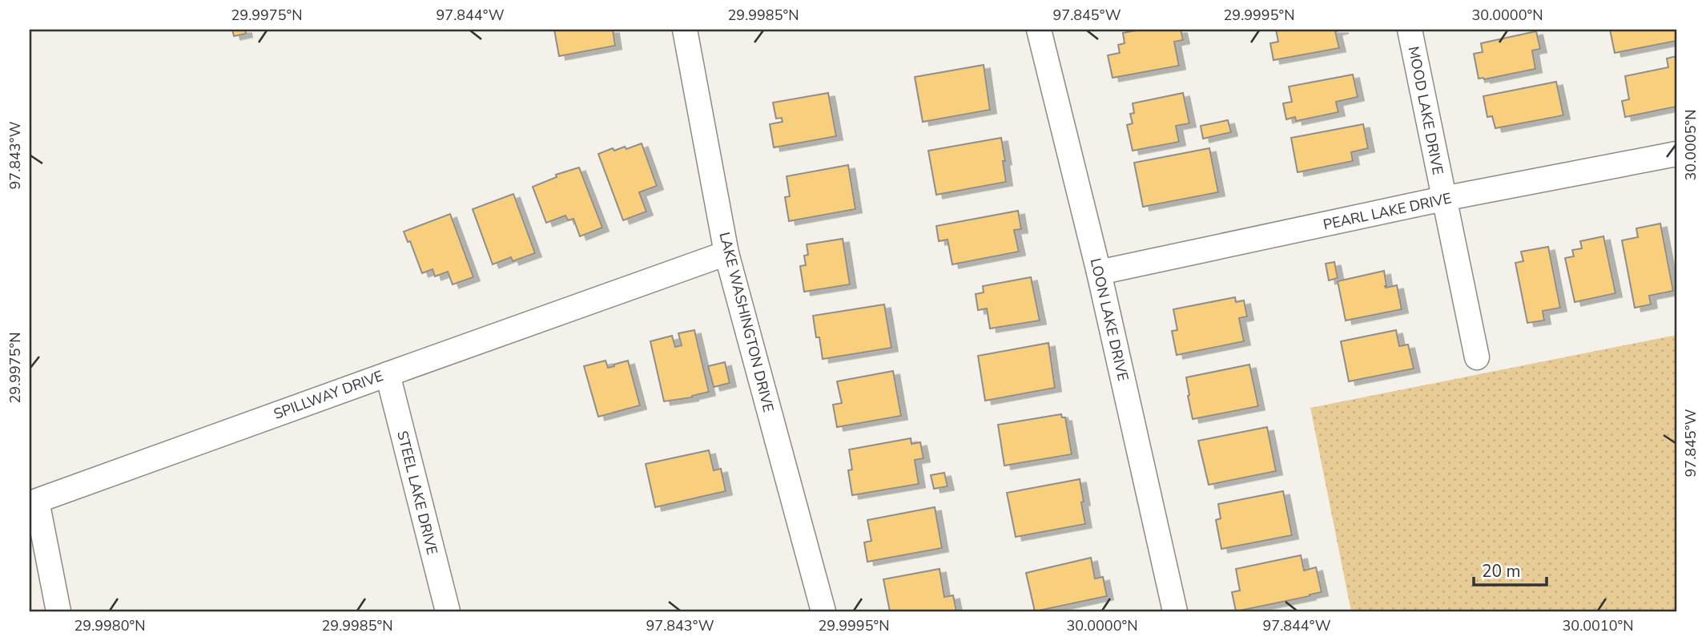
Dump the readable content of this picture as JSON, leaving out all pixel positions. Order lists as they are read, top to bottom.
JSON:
{
  "streets": {
    "street": [
      "MOOD LAKE DRIVE",
      "PEARL LAKE DRIVE",
      "LOON LAKE DRIVE",
      "LAKE WASHINGTON DRIVE",
      "SPILLWAY DRIVE",
      "STEEL LAKE DRIVE"
    ]
  },
  "crossings": [
    ["MOOD LAKE DRIVE", "PEARL LAKE DRIVE"],
    ["PEARL LAKE DRIVE", "LOON LAKE DRIVE"],
    ["LAKE WASHINGTON DRIVE", "SPILLWAY DRIVE"],
    ["SPILLWAY DRIVE", "STEEL LAKE DRIVE"]
  ],
  "scale_bar": "20 m",
  "coordinates": [
    "29.9975°N",
    "97.844°W",
    "29.9985°N",
    "97.845°W",
    "29.9995°N",
    "30.0000°N",
    "30.0005°N",
    "97.843°W",
    "29.9980°N",
    "30.0010°N"
  ]
}
